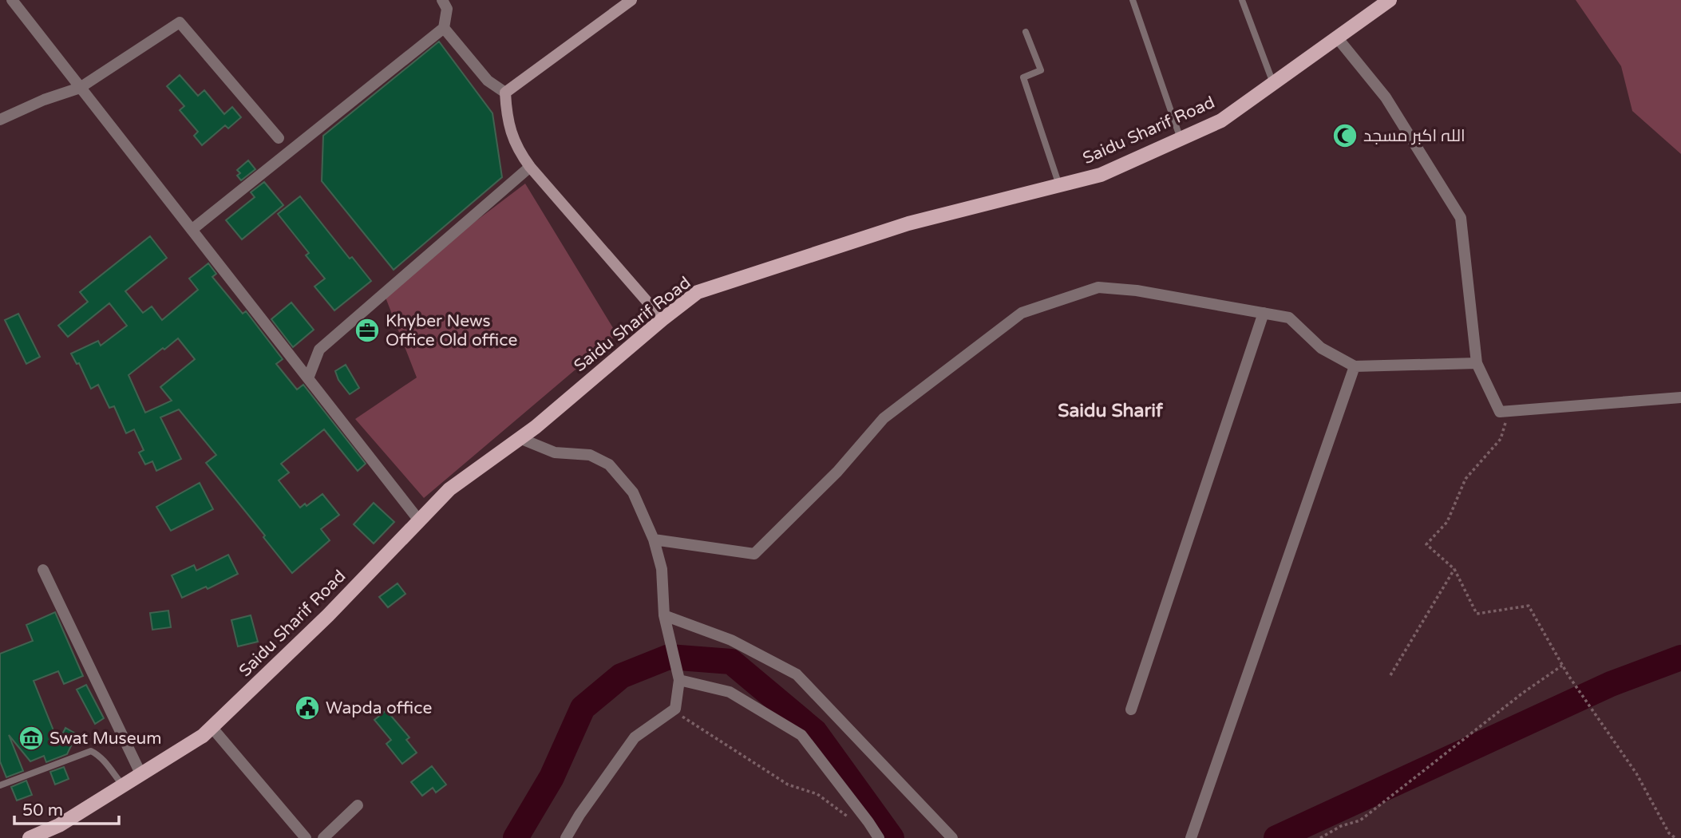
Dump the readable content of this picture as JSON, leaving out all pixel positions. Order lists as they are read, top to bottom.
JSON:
{
  "streets": {
    "main road": ["Saidu Sharif Road"]
  },
  "districts": ["Saidu Sharif"],
  "places": {
    "mosque": ["اللہ اکبر مسجد"],
    "office": ["Khyber News Office Old office"],
    "public building": ["Wapda office"],
    "museum": ["Swat Museum"]
  },
  "scale_bar": "50 m"
}
